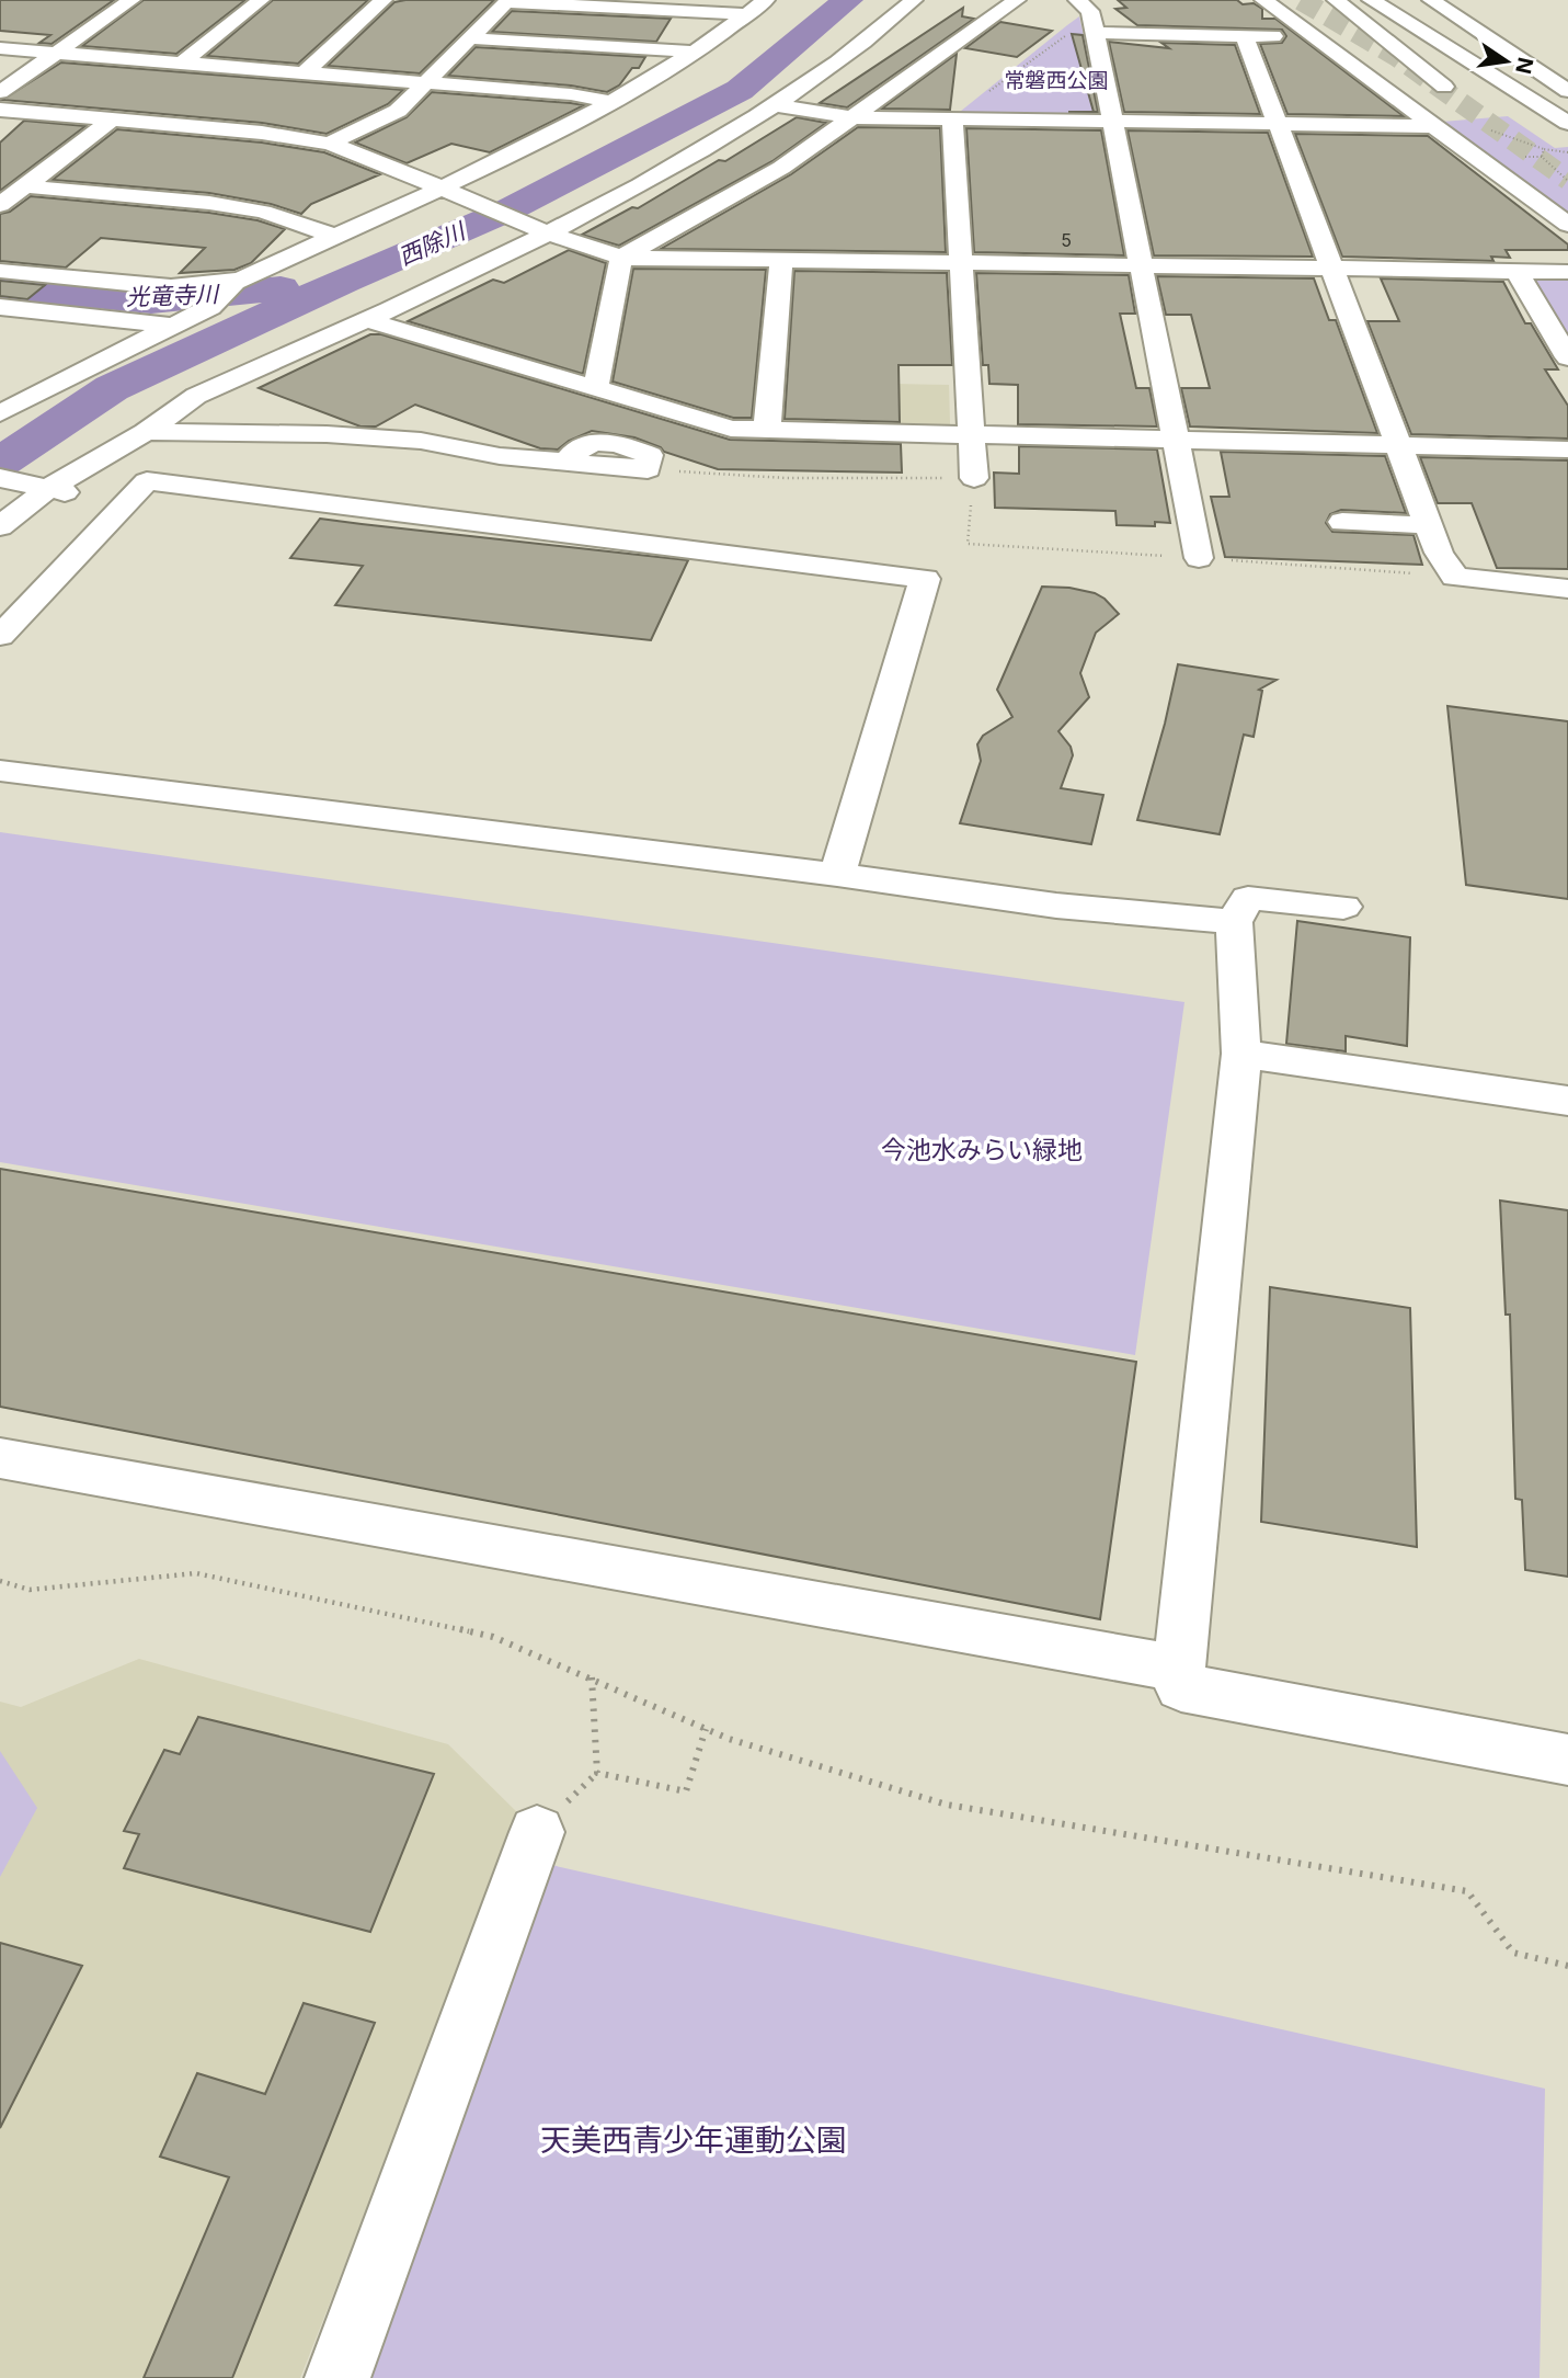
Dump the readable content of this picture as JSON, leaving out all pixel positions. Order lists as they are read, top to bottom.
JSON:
{
  "water": ["西除川", "光竜寺川"],
  "parks": ["常磐西公園", "今池水みらい緑地", "天美西青少年運動公園"],
  "house_numbers": ["5"],
  "north": "right"
}
